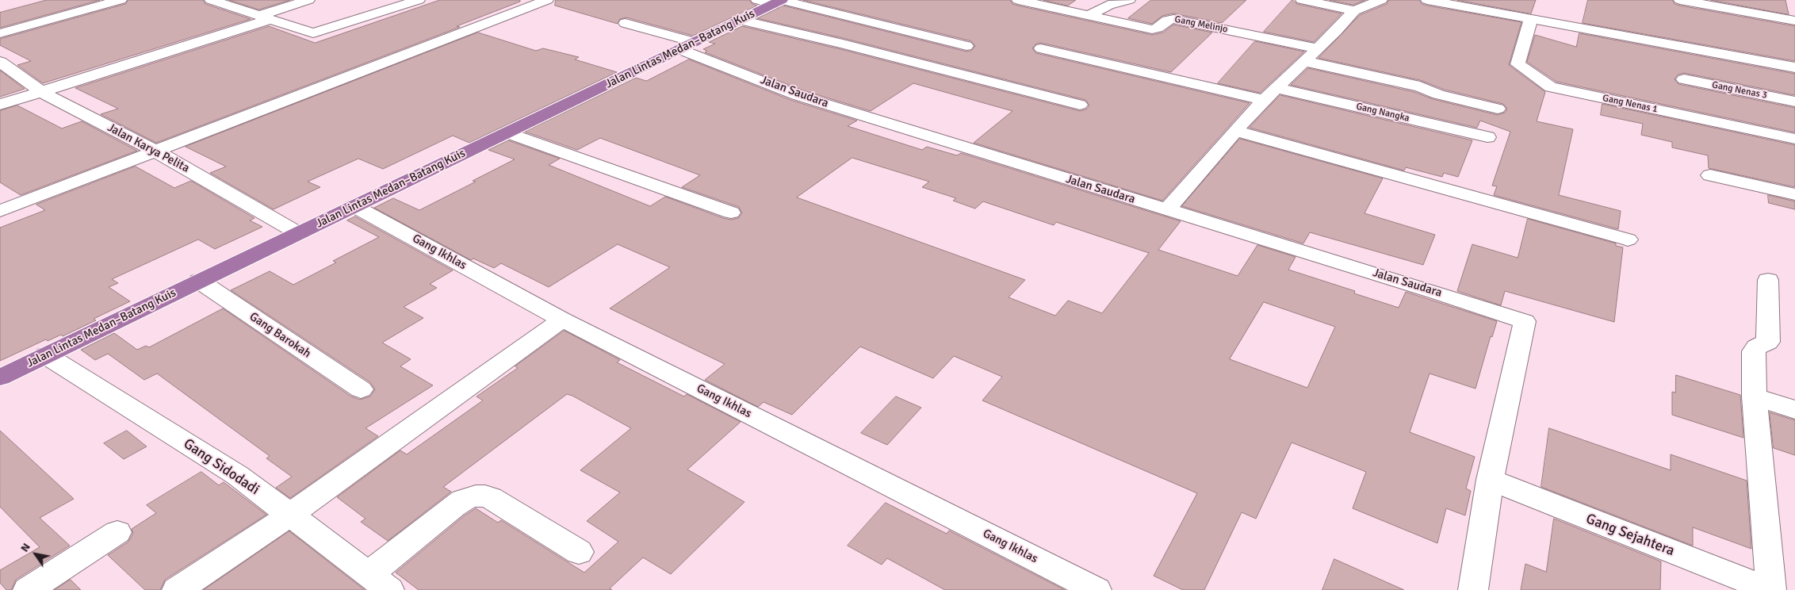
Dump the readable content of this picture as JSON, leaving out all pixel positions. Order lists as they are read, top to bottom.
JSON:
{
  "streets": {
    "highway": ["Jalan Lintas Medan–Batang Kuis"],
    "street": [
      "Gang Melinjo",
      "Gang Nenas 3",
      "Jalan Saudara",
      "Gang Nenas 1",
      "Gang Nangka",
      "Jalan Karya Pelita",
      "Gang Ikhlas",
      "Gang Barokah",
      "Gang Sidodadi",
      "Gang Sejahtera"
    ]
  },
  "crossings": [
    ["Jalan Lintas Medan–Batang Kuis", "Jalan Saudara"],
    ["Jalan Lintas Medan–Batang Kuis", "Jalan Karya Pelita"],
    ["Jalan Lintas Medan–Batang Kuis", "Gang Ikhlas"],
    ["Jalan Lintas Medan–Batang Kuis", "Gang Barokah"],
    ["Jalan Lintas Medan–Batang Kuis", "Gang Sidodadi"],
    ["Jalan Saudara", "Gang Sejahtera"]
  ],
  "north": "top left"
}
